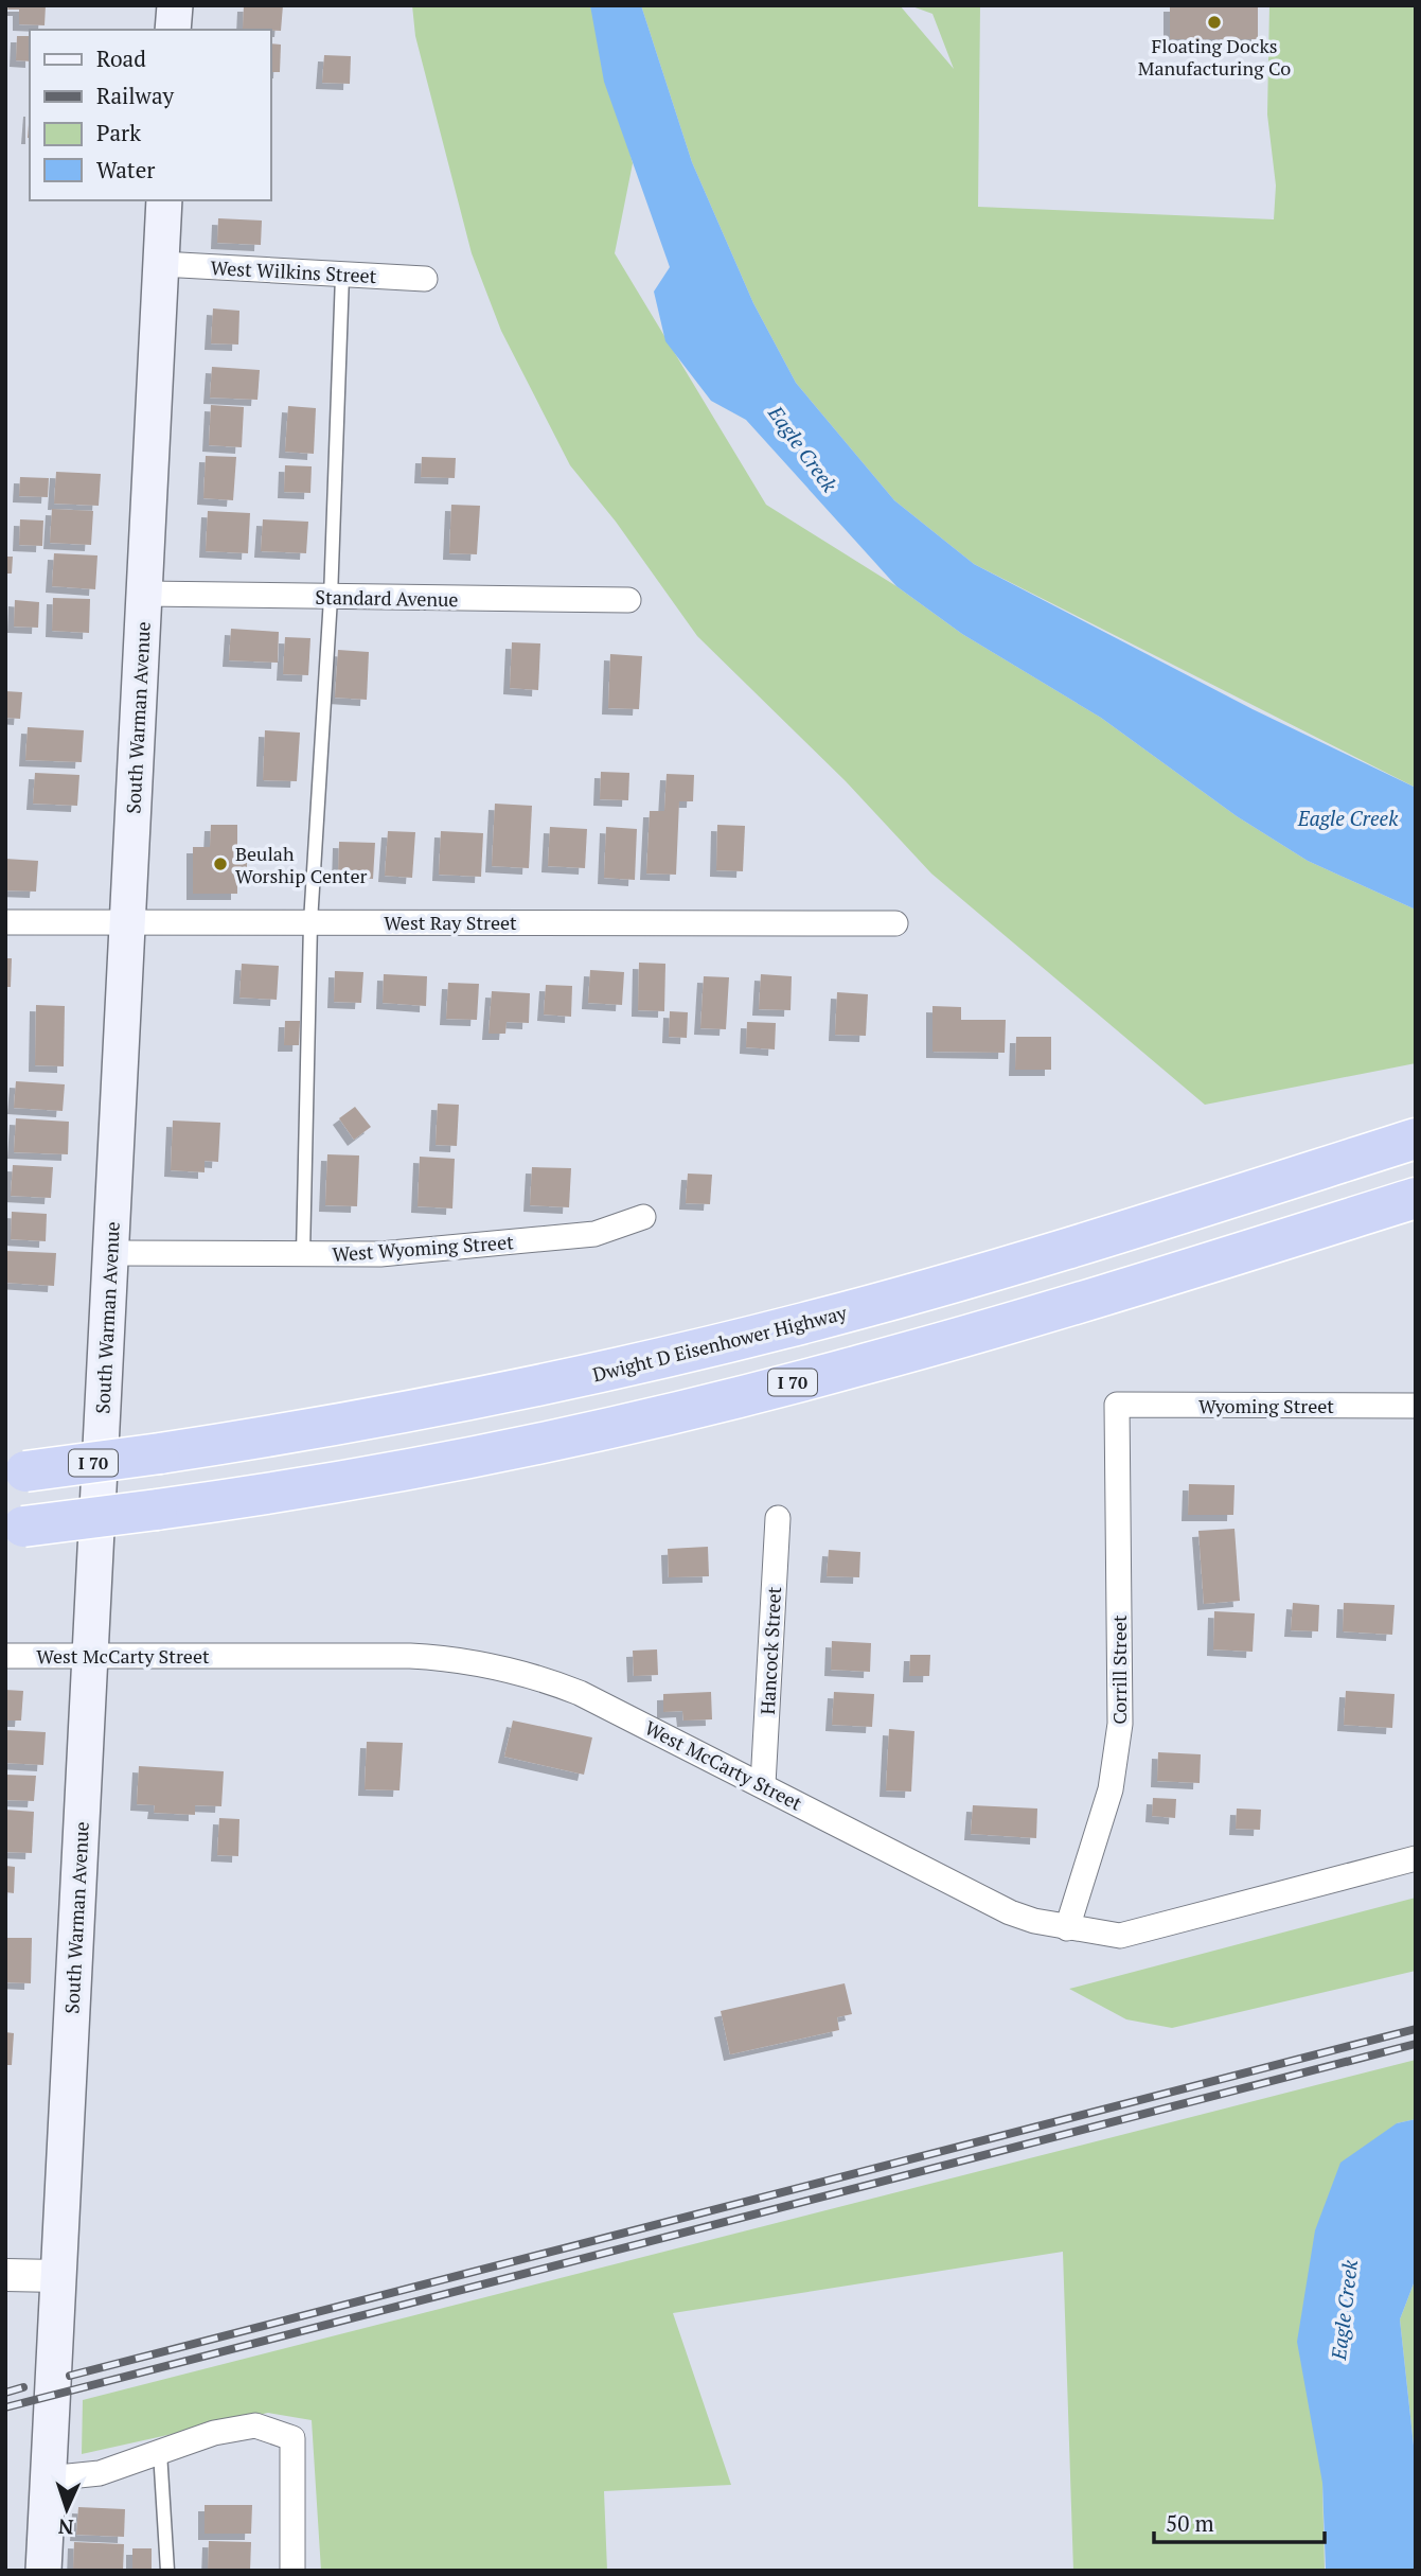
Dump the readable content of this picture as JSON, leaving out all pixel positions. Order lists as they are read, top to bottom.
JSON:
{
  "streets": {
    "highway": ["Dwight D Eisenhower Highway", "I 70"],
    "main road": ["South Warman Avenue"],
    "street": [
      "West Wilkins Street",
      "Standard Avenue",
      "West Ray Street",
      "West Wyoming Street",
      "Wyoming Street",
      "Hancock Street",
      "West McCarty Street",
      "Corrill Street"
    ]
  },
  "crossings": [
    ["West Wilkins Street", "South Warman Avenue"],
    ["Standard Avenue", "South Warman Avenue"],
    ["South Warman Avenue", "West Ray Street"],
    ["South Warman Avenue", "West Wyoming Street"],
    ["South Warman Avenue", "West McCarty Street"],
    ["Wyoming Street", "Corrill Street"],
    ["Hancock Street", "West McCarty Street"],
    ["West McCarty Street", "Corrill Street"]
  ],
  "water": ["Eagle Creek"],
  "places": ["Floating Docks Manufacturing Co", "Beulah Worship Center"],
  "legend": [
    "Road",
    "Railway",
    "Park",
    "Water"
  ],
  "scale_bar": "50 m",
  "north": "bottom"
}
